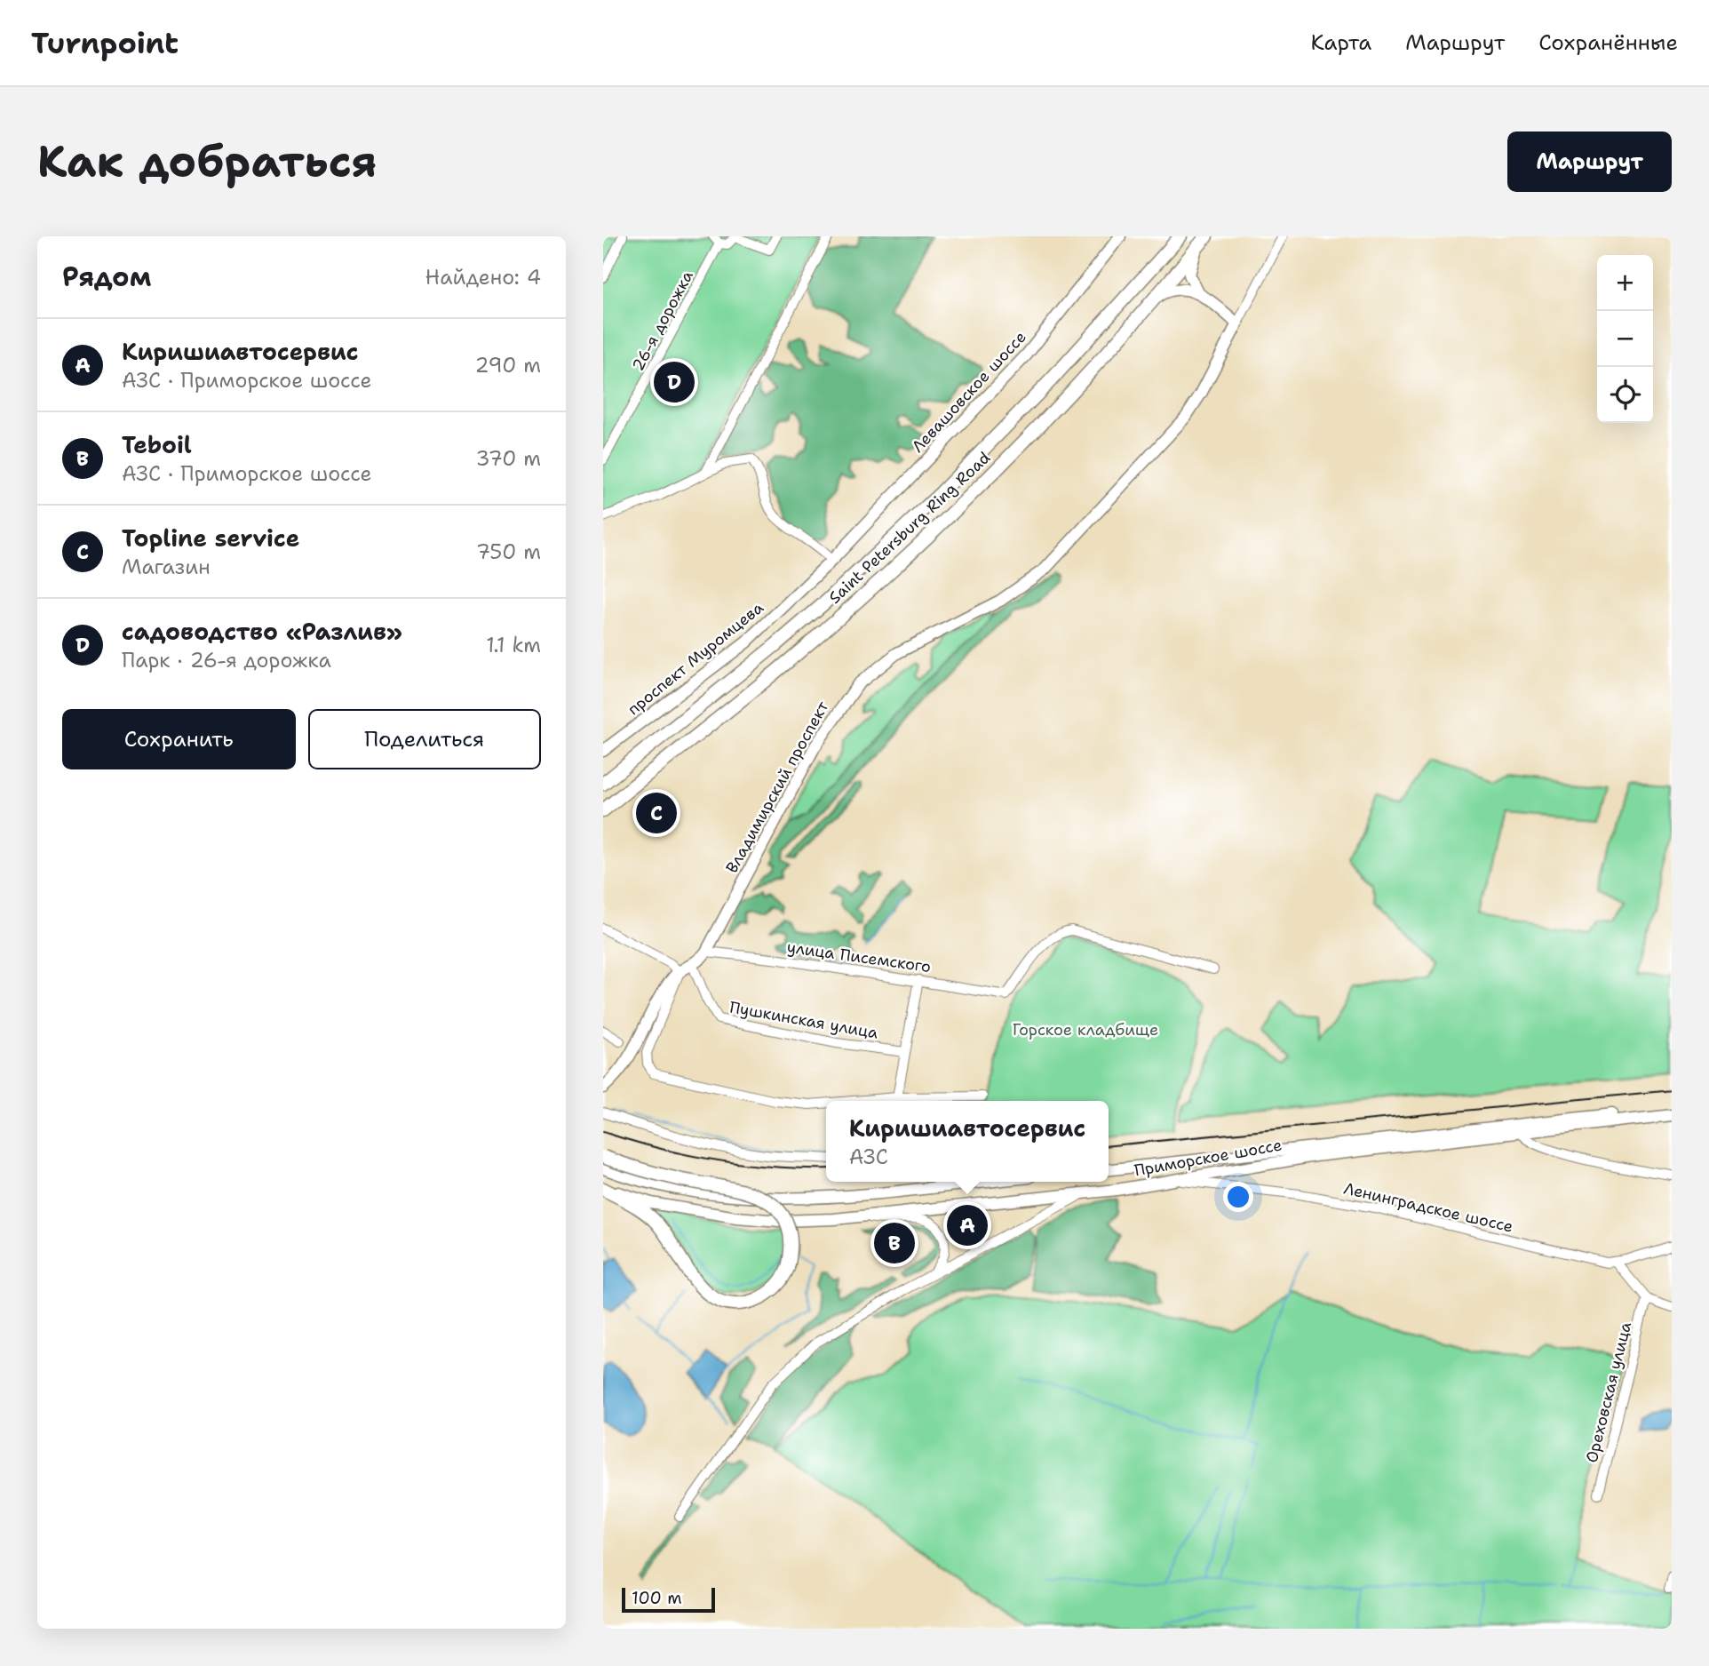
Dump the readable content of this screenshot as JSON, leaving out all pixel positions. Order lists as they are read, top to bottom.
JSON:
{
  "streets": {
    "highway": ["Saint Petersburg Ring Road"],
    "main road": [
      "Левашовское шоссе",
      "проспект Муромцева",
      "Владимирский проспект",
      "Приморское шоссе"
    ],
    "street": [
      "26-я дорожка",
      "улица Писемского",
      "Пушкинская улица",
      "Ленинградское шоссе",
      "Ореховская улица"
    ]
  },
  "crossings": [
    ["Левашовское шоссе", "проспект Муромцева"],
    ["Владимирский проспект", "улица Писемского"],
    ["Владимирский проспект", "Пушкинская улица"],
    ["Приморское шоссе", "Ленинградское шоссе"]
  ],
  "parks": ["Горское кладбище"],
  "scale_bar": "100 m",
  "page": {
    "header": "Turnpoint",
    "nav": ["Карта", "Маршрут", "Сохранённые"],
    "buttons": [
      "Маршрут",
      ["Сохранить", "Поделиться"]
    ],
    "title": "Как добраться",
    "heading": ["Рядом", "Найдено: 4"],
    "map_buttons": ["+", "−"],
    "list": [
      {
        "mark": "A",
        "name": "Киришиавтосервис",
        "note": "АЗС · Приморское шоссе",
        "value": "290 m"
      },
      {
        "mark": "B",
        "name": "Teboil",
        "note": "АЗС · Приморское шоссе",
        "value": "370 m"
      },
      {
        "mark": "C",
        "name": "Topline service",
        "note": "Магазин",
        "value": "750 m"
      },
      {
        "mark": "D",
        "name": "садоводство «Разлив»",
        "note": "Парк · 26-я дорожка",
        "value": "1.1 km"
      }
    ],
    "pins": [
      "D",
      "C",
      "A",
      "B"
    ],
    "popup": ["Киришиавтосервис", "АЗС"],
    "scale": "100 m"
  }
}
